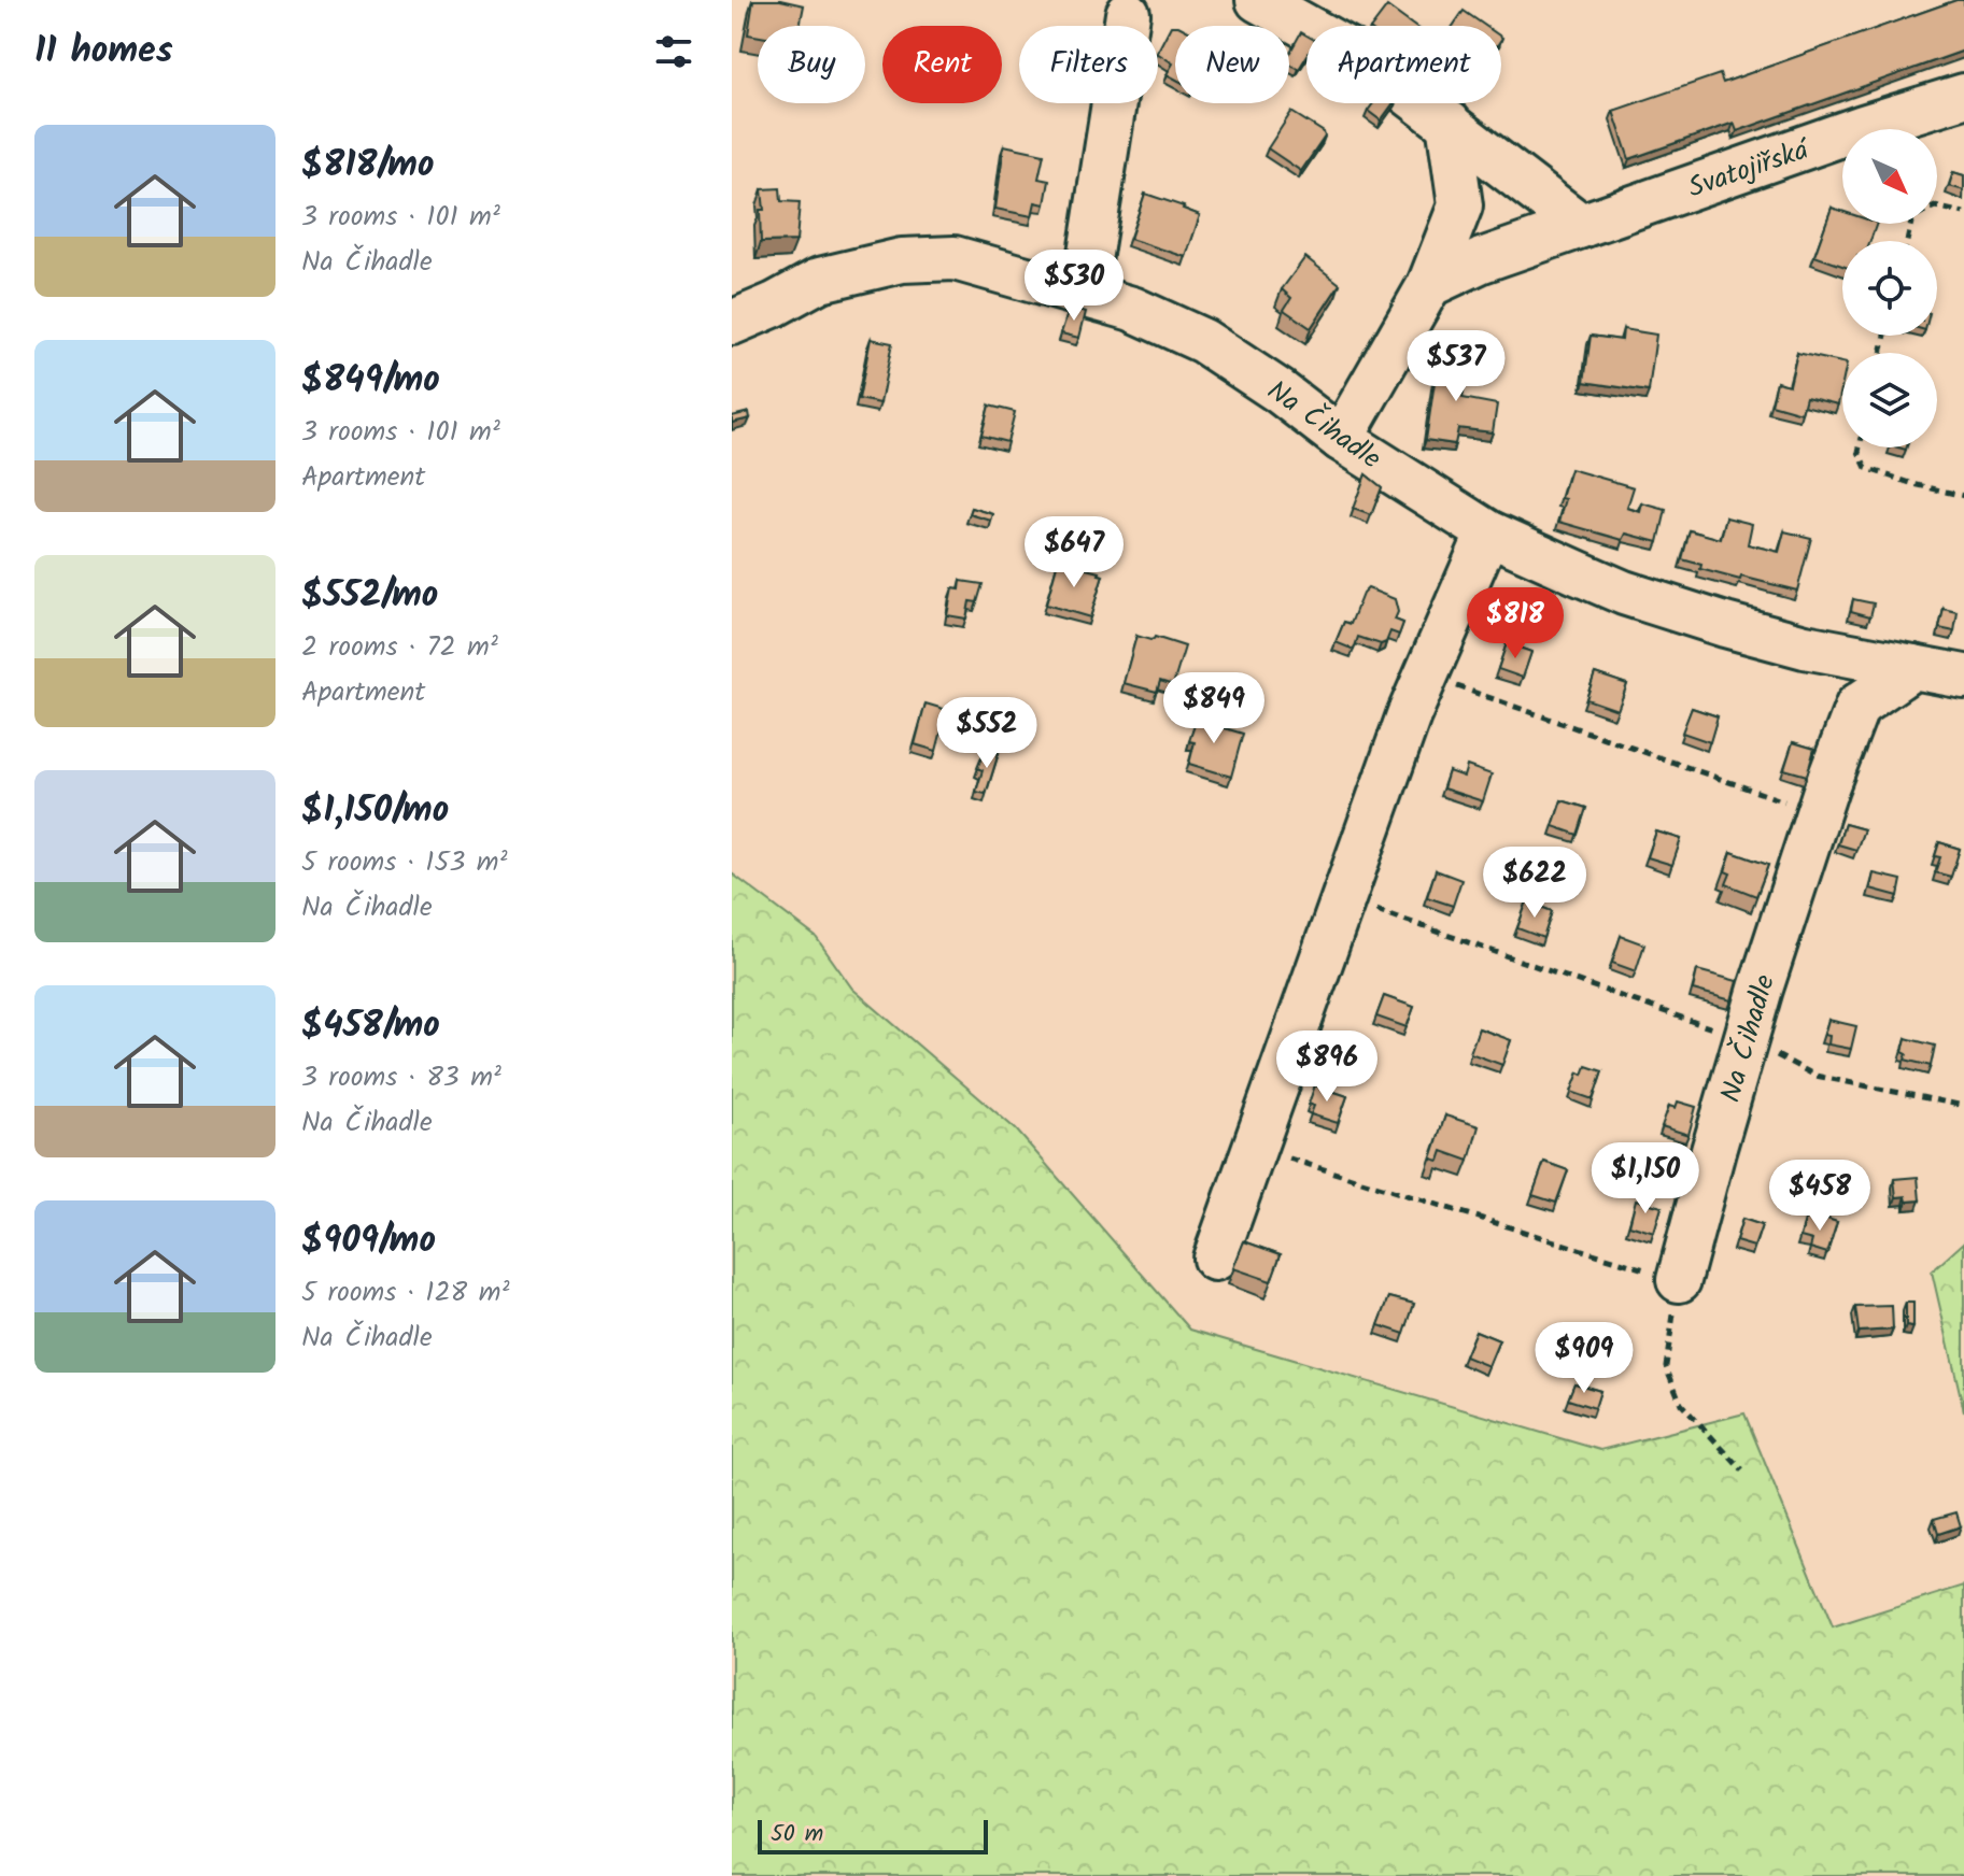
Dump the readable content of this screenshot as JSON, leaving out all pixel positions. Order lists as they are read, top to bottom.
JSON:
{
  "streets": {
    "street": ["Svatojiřská", "Na Čihadle"]
  },
  "scale_bar": "50 m",
  "north": "bottom right",
  "page": {
    "heading": "11 homes",
    "chip": [
      "Buy",
      "Rent",
      "Filters",
      "New",
      "Apartment"
    ],
    "list": [
      {
        "name": "$818/mo",
        "note": "3 rooms · 101 m² · Na Čihadle"
      },
      {
        "name": "$849/mo",
        "note": "3 rooms · 101 m² · Apartment"
      },
      {
        "name": "$552/mo",
        "note": "2 rooms · 72 m² · Apartment"
      },
      {
        "name": "$1,150/mo",
        "note": "5 rooms · 153 m² · Na Čihadle"
      },
      {
        "name": "$458/mo",
        "note": "3 rooms · 83 m² · Na Čihadle"
      },
      {
        "name": "$909/mo",
        "note": "5 rooms · 128 m² · Na Čihadle"
      }
    ],
    "price": [
      "$530",
      "$537",
      "$647",
      "$818",
      "$849",
      "$552",
      "$622",
      "$896",
      "$1,150",
      "$458",
      "$909"
    ],
    "scale": "50 m"
  }
}
